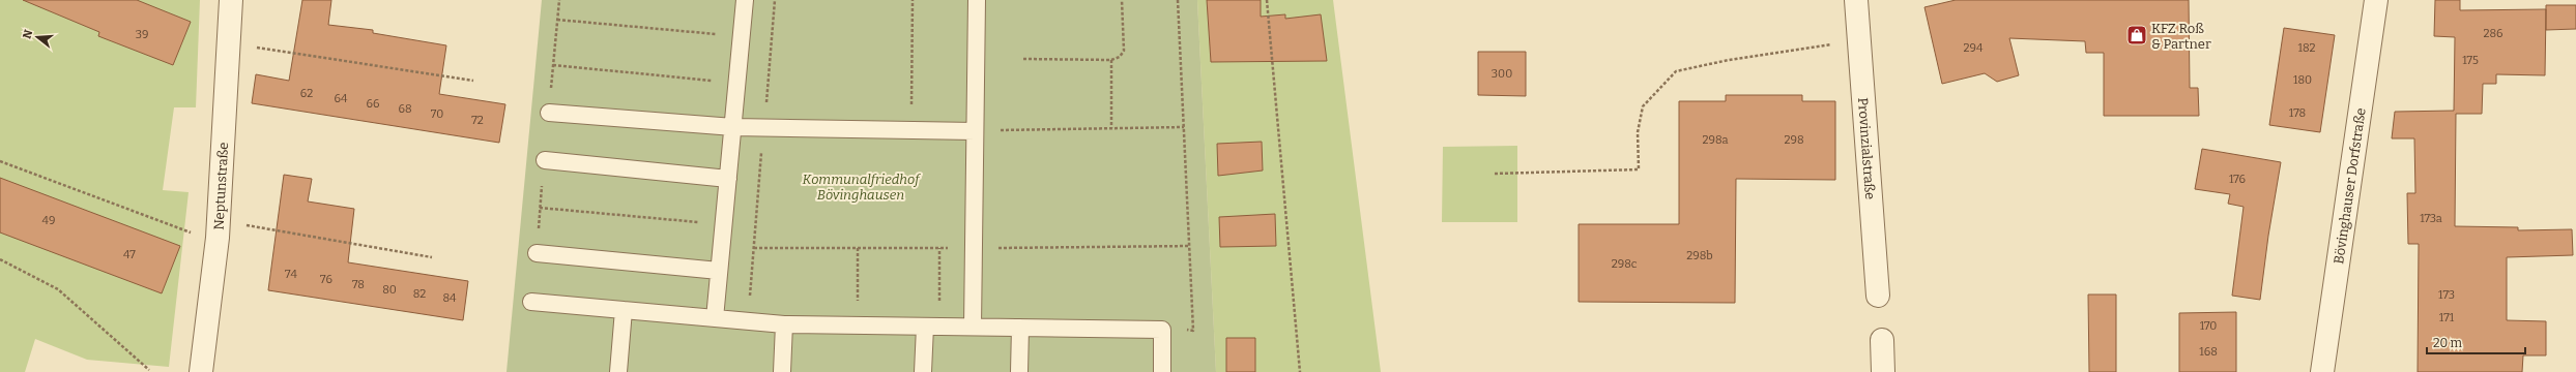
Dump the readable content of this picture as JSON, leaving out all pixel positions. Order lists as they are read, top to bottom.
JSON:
{
  "streets": {
    "street": ["Provinzialstraße", "Neptunstraße", "Bövinghauser Dorfstraße"]
  },
  "parks": ["Kommunalfriedhof Bövinghausen"],
  "places": {
    "shop": ["KFZ Roß & Partner"]
  },
  "house_numbers": [
    "286",
    "39",
    "294",
    "182",
    "175",
    "300",
    "180",
    "62",
    "64",
    "66",
    "68",
    "178",
    "70",
    "72",
    "298a",
    "298",
    "176",
    "173a",
    "49",
    "47",
    "298b",
    "298c",
    "74",
    "76",
    "78",
    "80",
    "82",
    "173",
    "84",
    "171",
    "170",
    "168"
  ],
  "scale_bar": "20 m",
  "north": "left"
}
